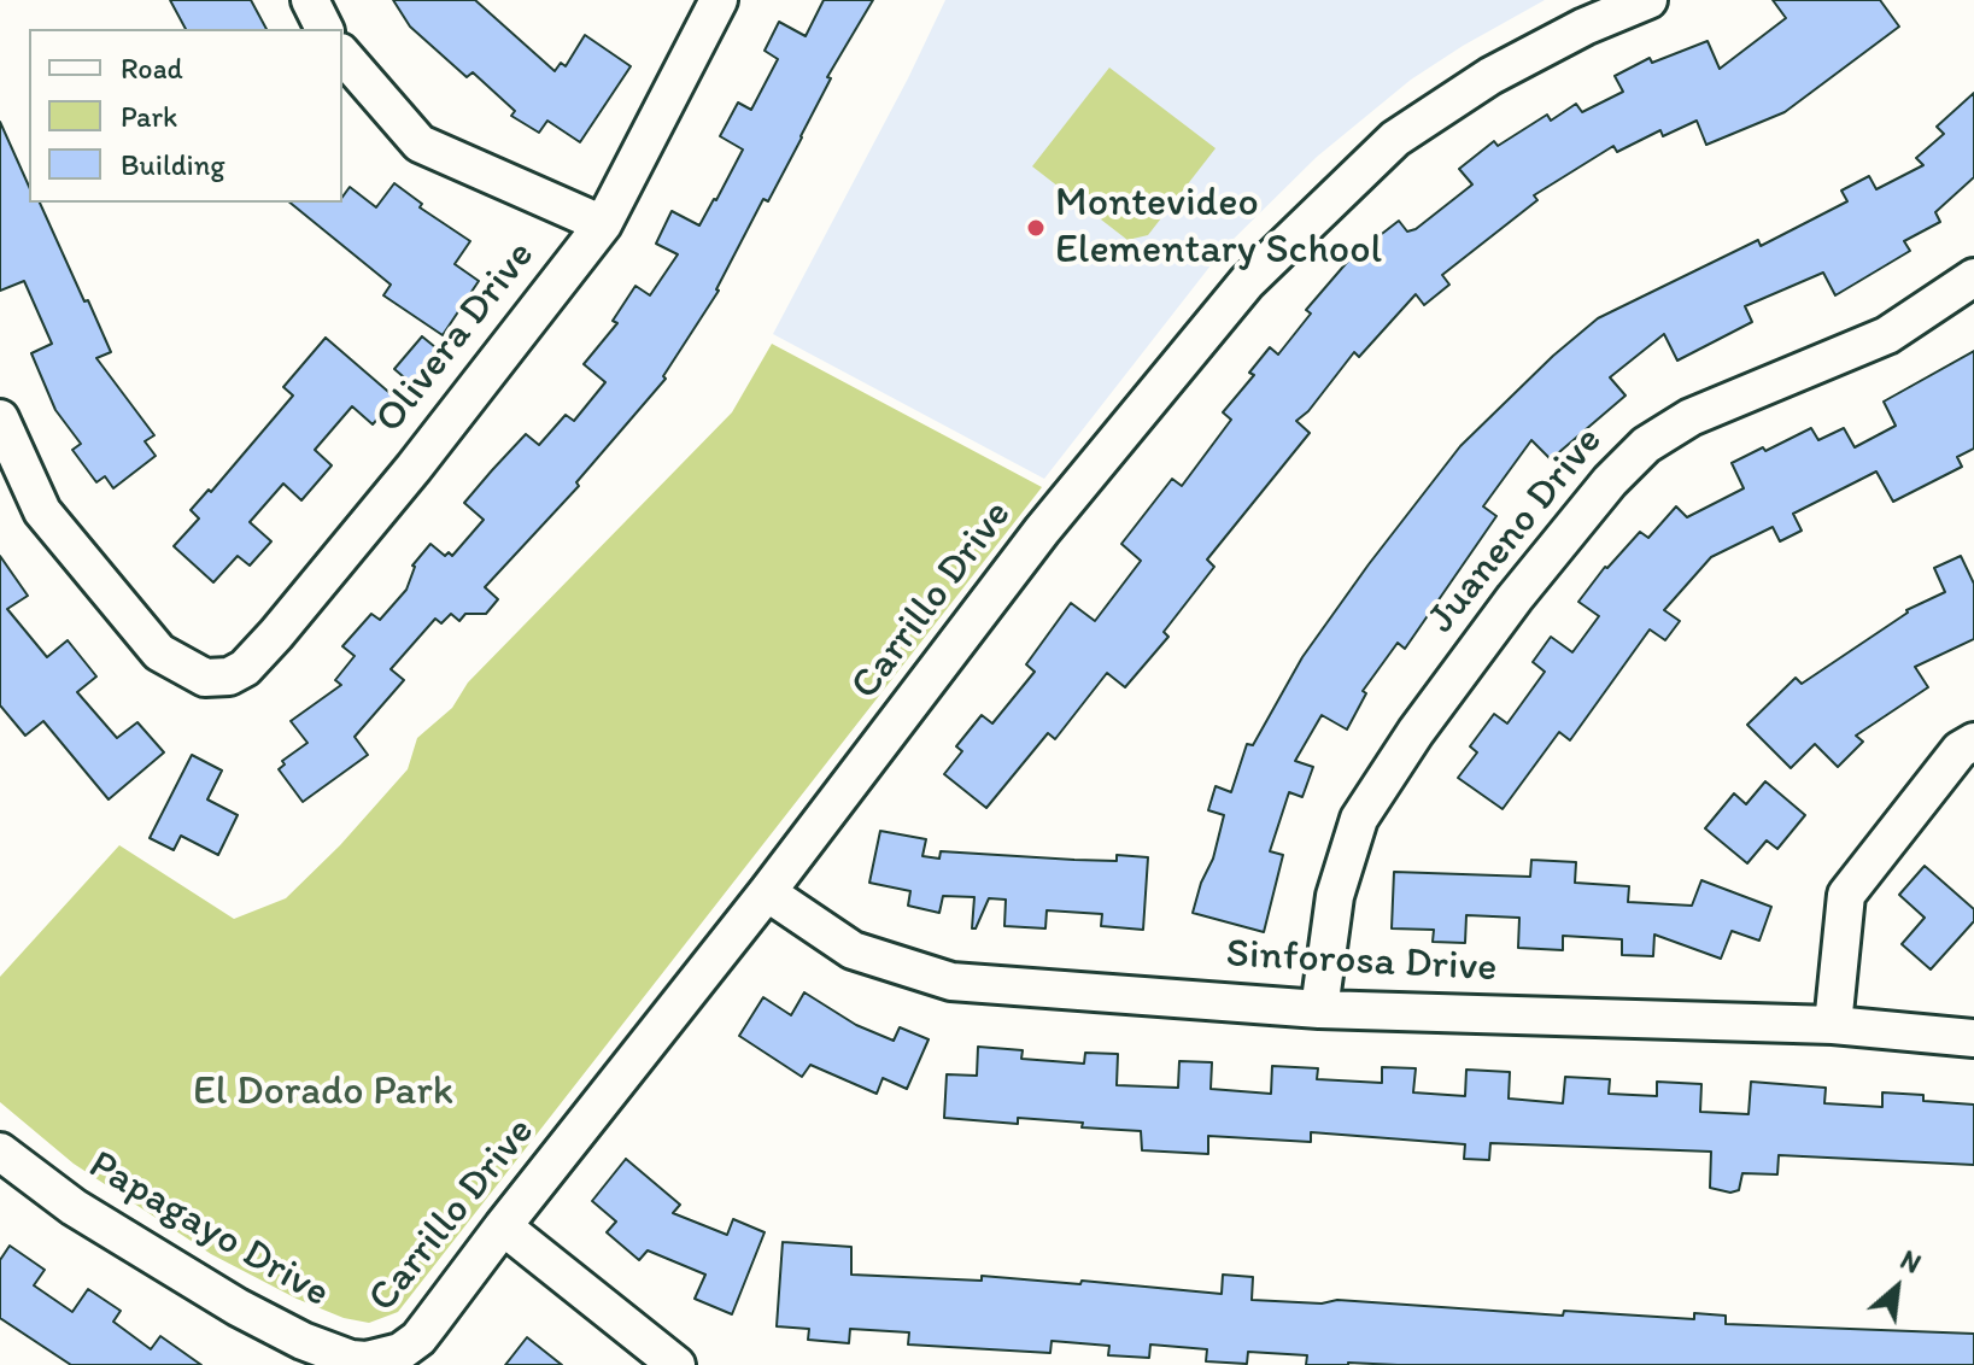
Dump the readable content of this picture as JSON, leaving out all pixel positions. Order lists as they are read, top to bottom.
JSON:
{
  "streets": {
    "street": [
      "Olivera Drive",
      "Juaneno Drive",
      "Carrillo Drive",
      "Sinforosa Drive",
      "Papagayo Drive"
    ]
  },
  "crossings": [
    ["Juaneno Drive", "Sinforosa Drive"],
    ["Carrillo Drive", "Sinforosa Drive"],
    ["Carrillo Drive", "Papagayo Drive"]
  ],
  "parks": ["El Dorado Park"],
  "places": ["Montevideo Elementary School"],
  "legend": ["Road", "Park", "Building"],
  "north": "top right"
}
